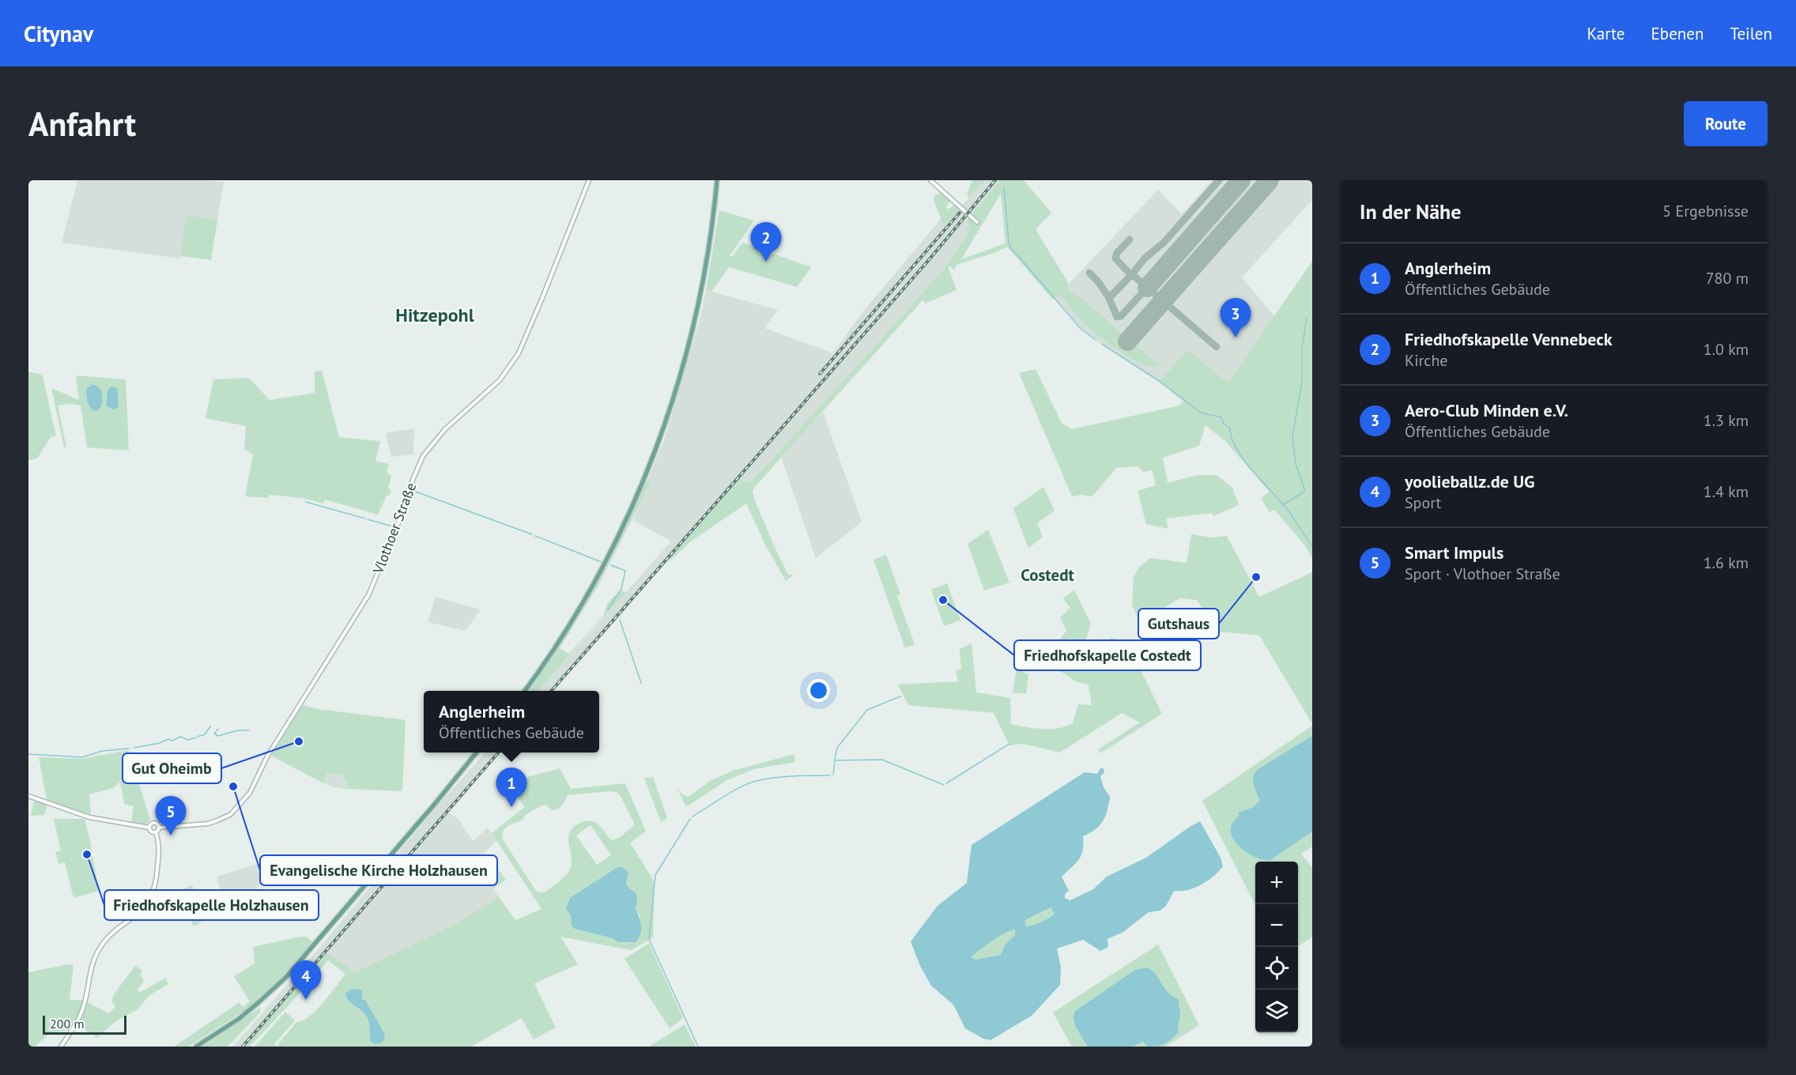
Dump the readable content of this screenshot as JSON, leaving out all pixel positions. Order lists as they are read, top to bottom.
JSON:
{
  "streets": {
    "street": ["Vlothoer Straße"]
  },
  "districts": ["Hitzepohl", "Costedt"],
  "places": [
    "Gutshaus",
    "Friedhofskapelle Costedt",
    "Gut Oheimb",
    "Evangelische Kirche Holzhausen",
    "Friedhofskapelle Holzhausen"
  ],
  "scale_bar": "200 m",
  "page": {
    "header": "Citynav",
    "nav": ["Karte", "Ebenen", "Teilen"],
    "buttons": "Route",
    "title": "Anfahrt",
    "heading": ["In der Nähe", "5 Ergebnisse"],
    "pins": [
      "2",
      "3",
      "1",
      "5",
      "4"
    ],
    "list": [
      {
        "mark": "1",
        "name": "Anglerheim",
        "note": "Öffentliches Gebäude",
        "value": "780 m"
      },
      {
        "mark": "2",
        "name": "Friedhofskapelle Vennebeck",
        "note": "Kirche",
        "value": "1.0 km"
      },
      {
        "mark": "3",
        "name": "Aero-Club Minden e.V.",
        "note": "Öffentliches Gebäude",
        "value": "1.3 km"
      },
      {
        "mark": "4",
        "name": "yoolieballz.de UG",
        "note": "Sport",
        "value": "1.4 km"
      },
      {
        "mark": "5",
        "name": "Smart Impuls",
        "note": "Sport · Vlothoer Straße",
        "value": "1.6 km"
      }
    ],
    "popup": ["Anglerheim", "Öffentliches Gebäude"],
    "map_buttons": ["+", "−"],
    "scale": "200 m"
  }
}
